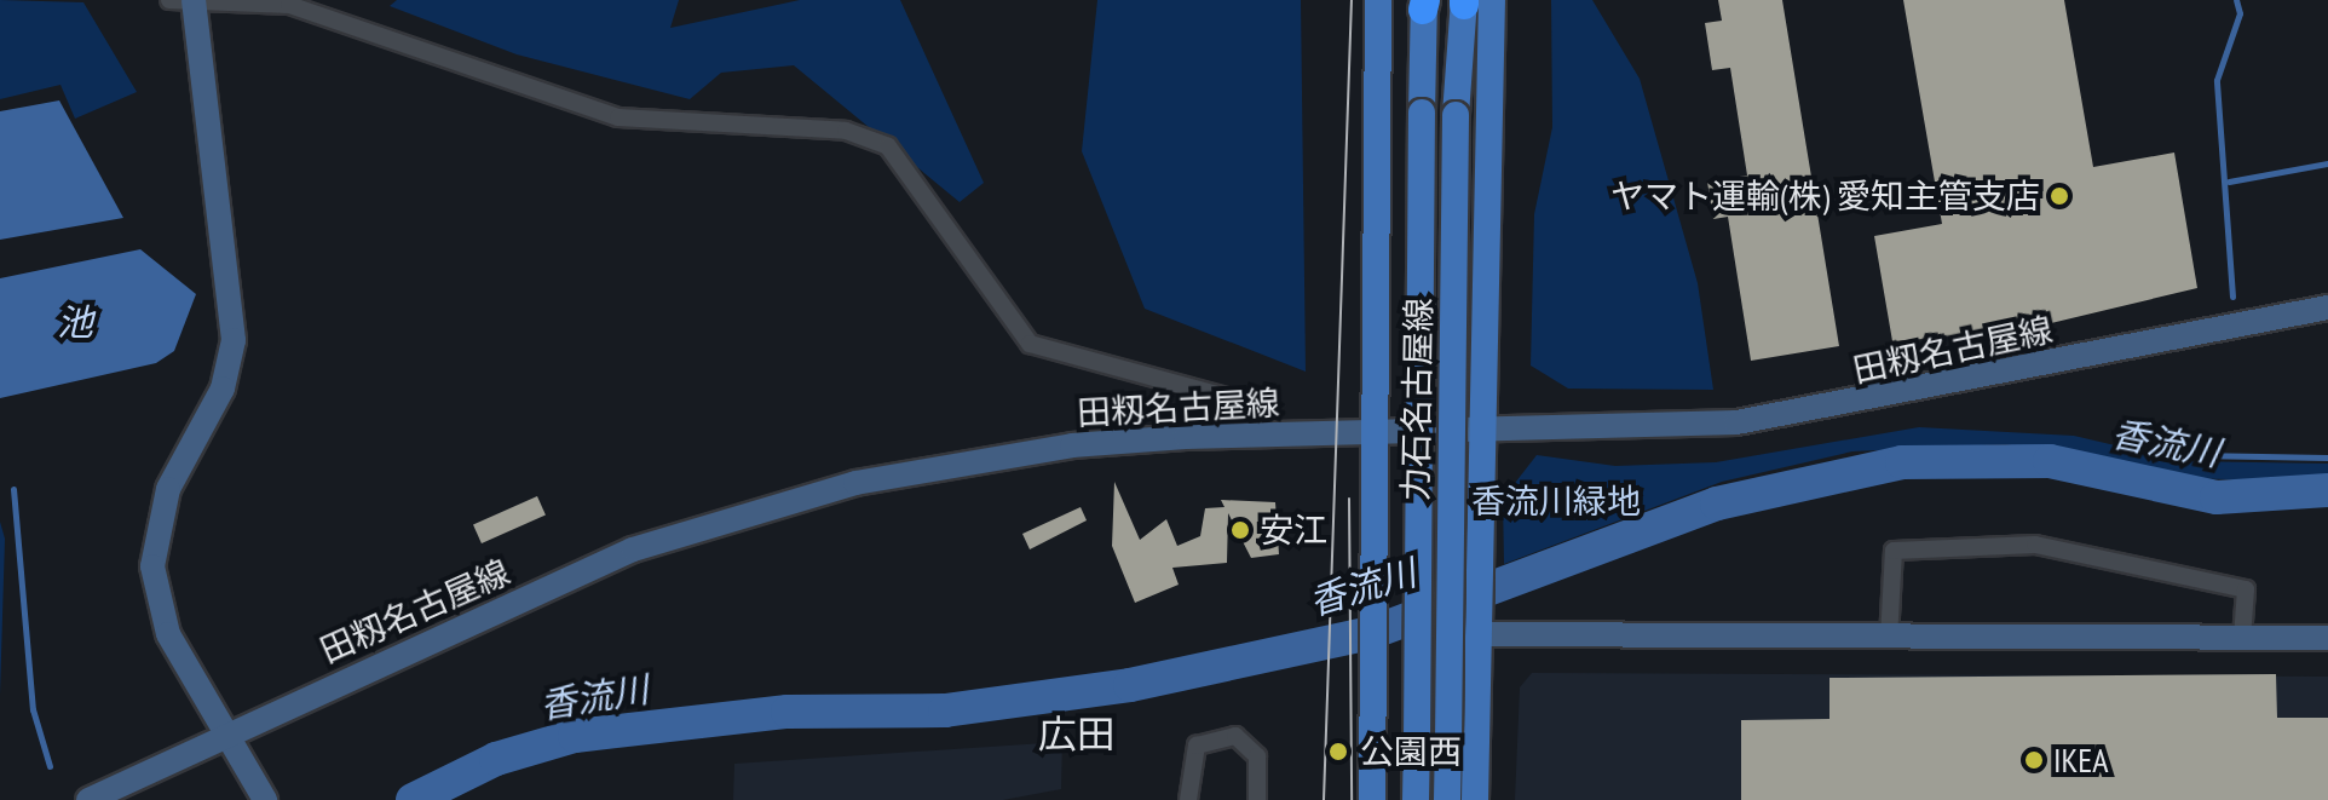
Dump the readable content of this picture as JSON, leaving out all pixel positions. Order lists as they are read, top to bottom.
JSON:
{
  "streets": {
    "main road": ["田籾名古屋線", "力石名古屋線"]
  },
  "districts": ["広田"],
  "water": ["池", "香流川"],
  "parks": ["香流川緑地"],
  "places": [
    "ヤマト運輸(株) 愛知主管支店",
    "安江",
    "公園西",
    "IKEA"
  ]
}
